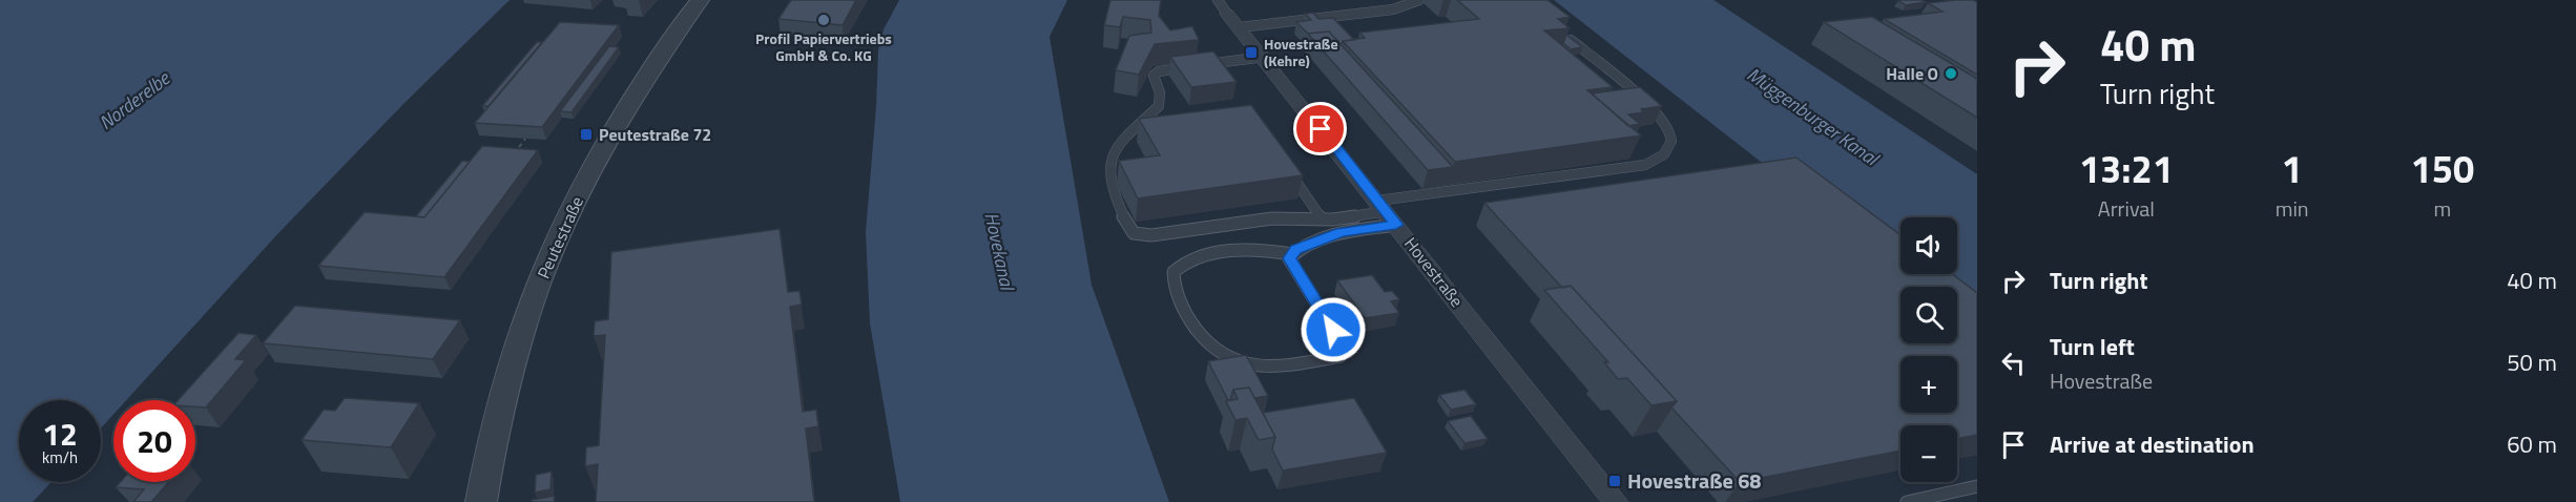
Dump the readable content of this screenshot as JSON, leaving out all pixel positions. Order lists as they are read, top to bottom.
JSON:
{
  "streets": {
    "street": ["Peutestraße", "Hovestraße"]
  },
  "water": ["Norderelbe", "Müggenburger Kanal", "Hovekanal"],
  "places": {
    "other": ["Profil Papiervertriebs GmbH & Co. KG", "Halle O"],
    "transit": ["Hovestraße (Kehre)", "Peutestraße 72", "Hovestraße 68"]
  },
  "page": {
    "turn": ["40 m", "Turn right"],
    "eta": [
      "13:21",
      "Arrival",
      "1",
      "min",
      "150",
      "m"
    ],
    "map_buttons": ["+", "−"],
    "list": [
      {
        "name": "Turn right",
        "value": "40 m"
      },
      {
        "name": "Turn left",
        "note": "Hovestraße",
        "value": "50 m"
      },
      {
        "name": "Arrive at destination",
        "value": "60 m"
      }
    ],
    "speed": "12 km/h",
    "limit": "20"
  }
}
